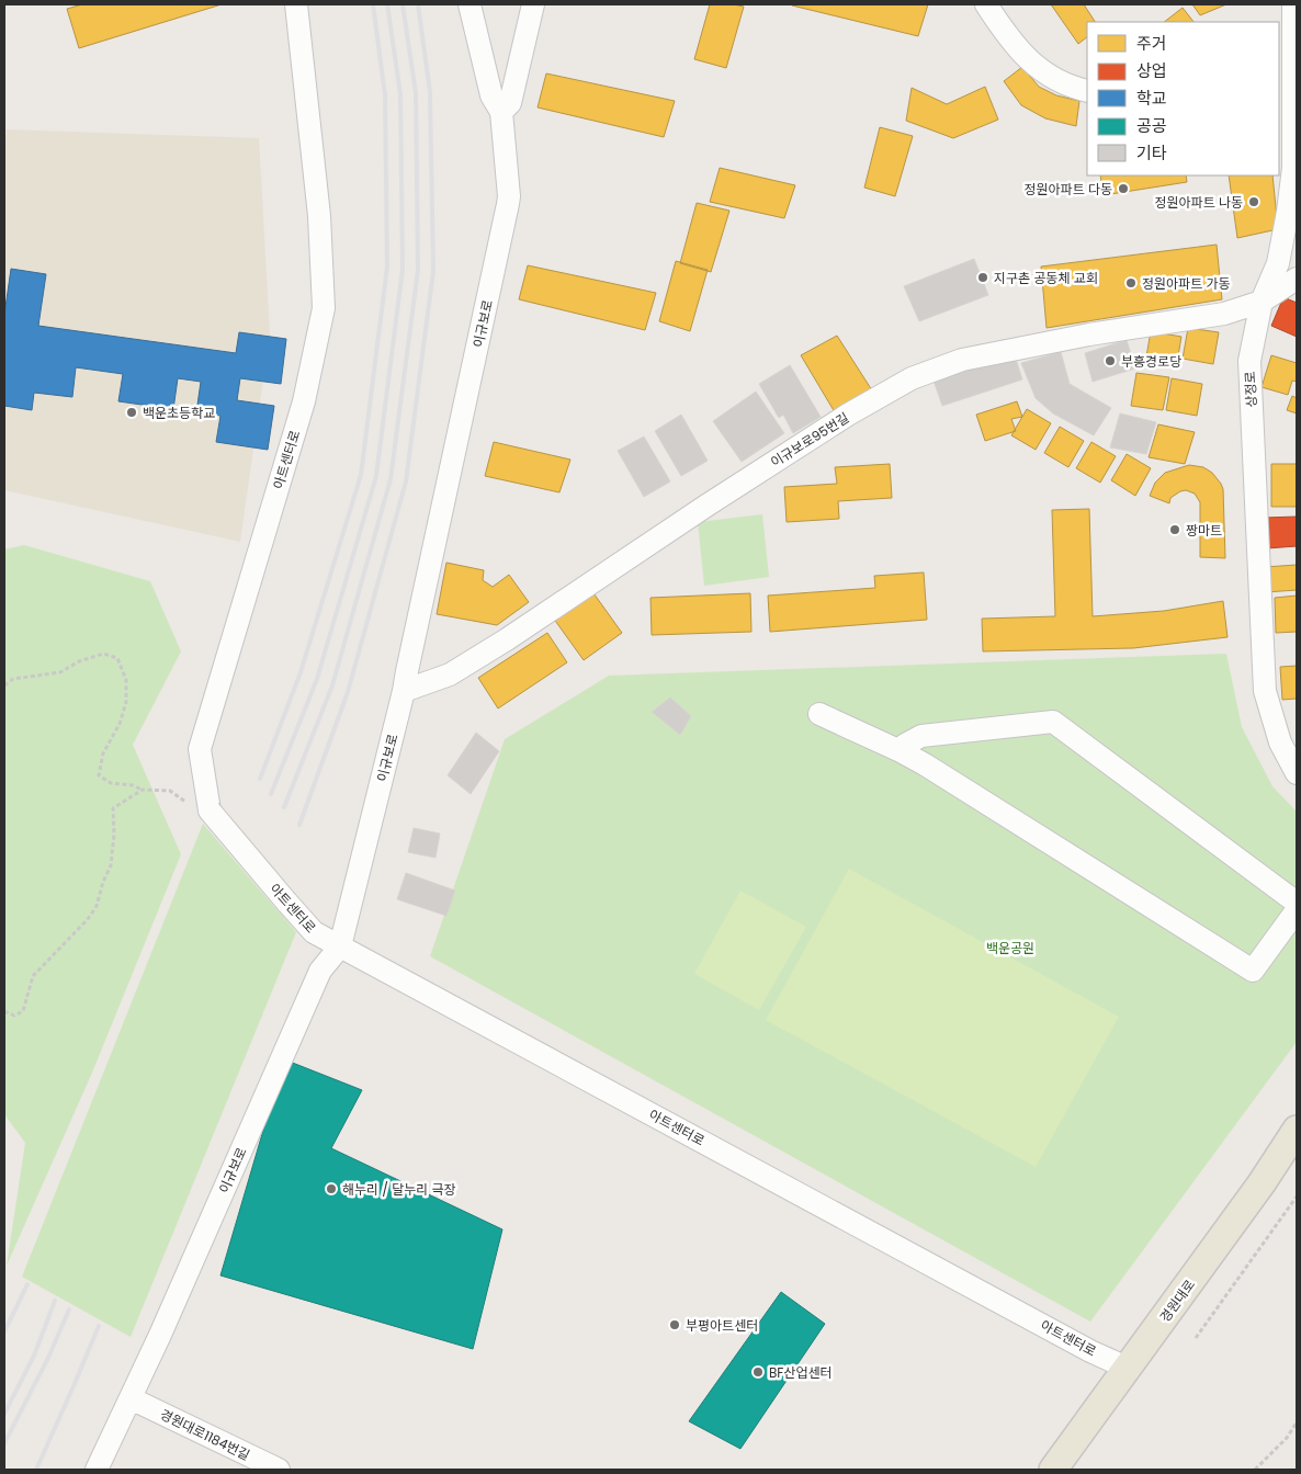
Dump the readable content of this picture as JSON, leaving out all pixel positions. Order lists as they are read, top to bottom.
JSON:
{
  "streets": {
    "main road": ["경원대로"],
    "street": [
      "이규보로",
      "상정로",
      "이규보로95번길",
      "아트센터로",
      "경원대로1184번길"
    ]
  },
  "crossings": [
    ["이규보로", "이규보로95번길"],
    ["이규보로", "아트센터로"],
    ["이규보로", "경원대로1184번길"],
    ["상정로", "이규보로95번길"],
    ["아트센터로", "경원대로"]
  ],
  "parks": ["백운공원"],
  "places": [
    "정원아파트 다동",
    "정원아파트 나동",
    "지구촌 공동체 교회",
    "정원아파트 가동",
    "부흥경로당",
    "백운초등학교",
    "짱마트",
    "해누리 / 달누리 극장",
    "부평아트센터",
    "BF산업센터"
  ],
  "legend": [
    "주거",
    "상업",
    "학교",
    "공공",
    "기타"
  ]
}
